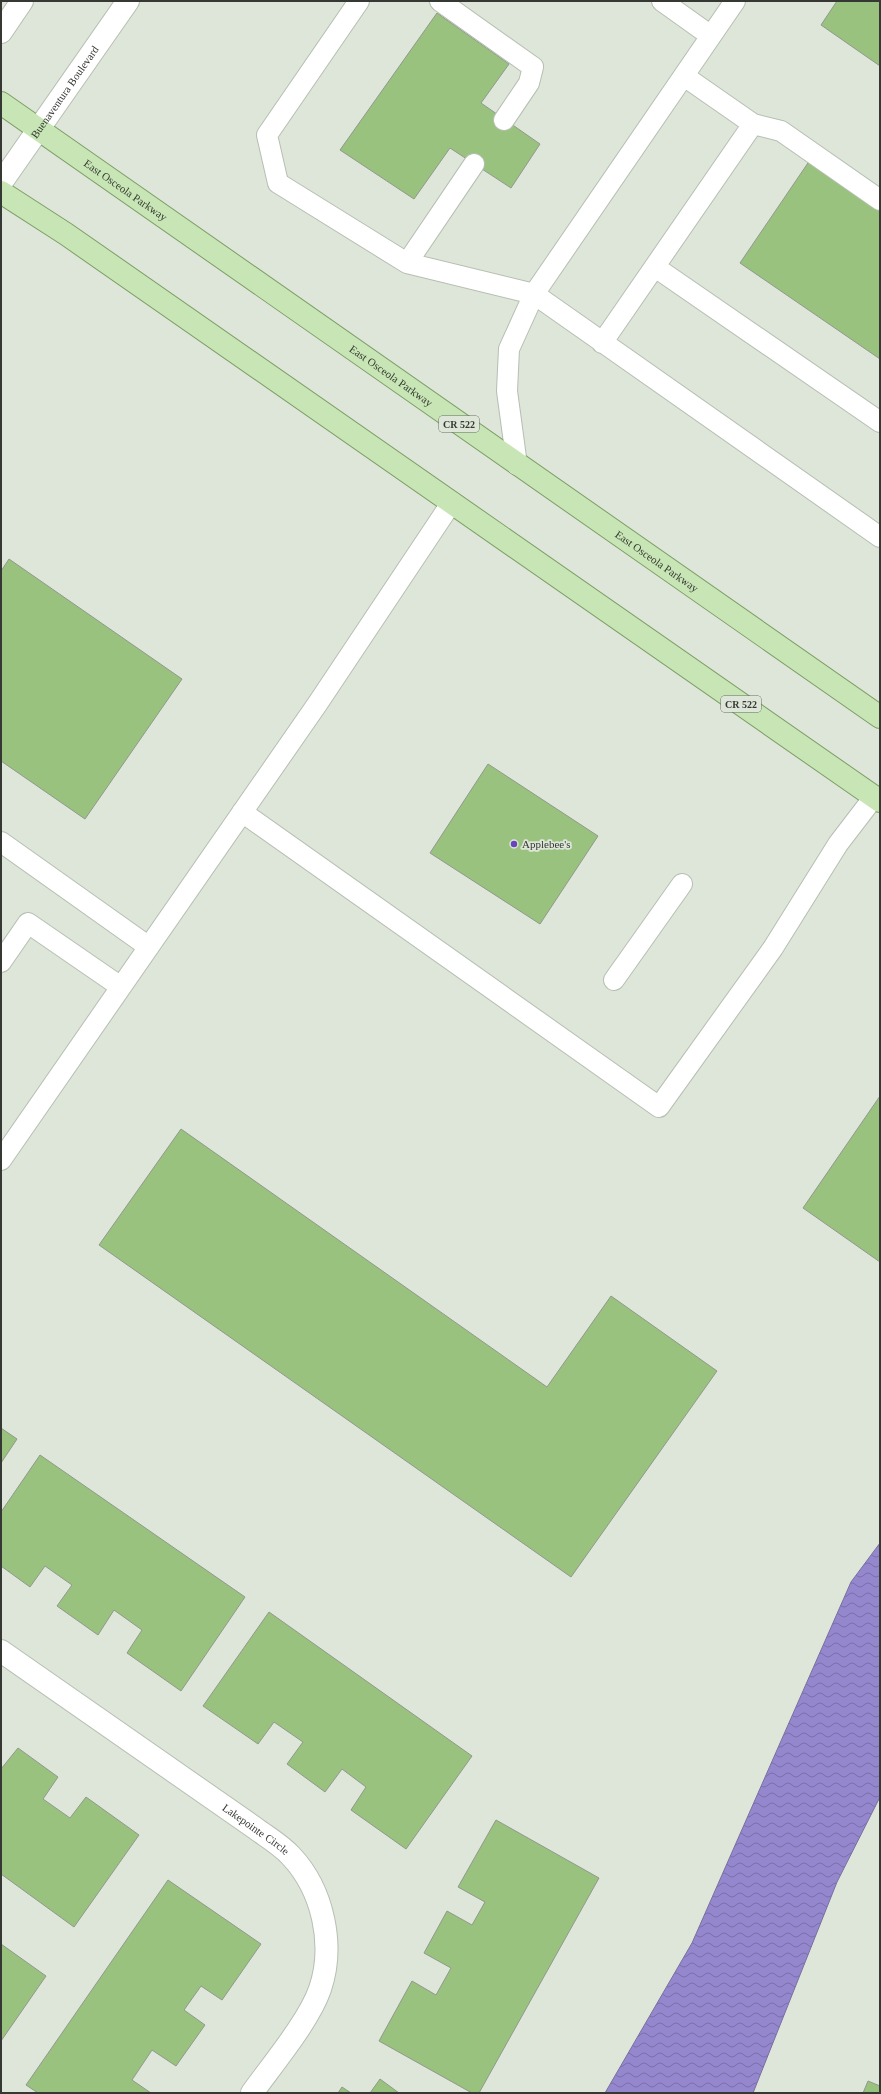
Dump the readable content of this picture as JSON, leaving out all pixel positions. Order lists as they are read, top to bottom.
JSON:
{
  "streets": {
    "main road": ["East Osceola Parkway", "CR 522"],
    "street": ["Buenaventura Boulevard", "Lakepointe Circle"]
  },
  "crossings": [
    ["Buenaventura Boulevard", "East Osceola Parkway"]
  ],
  "places": ["Applebee's"]
}
